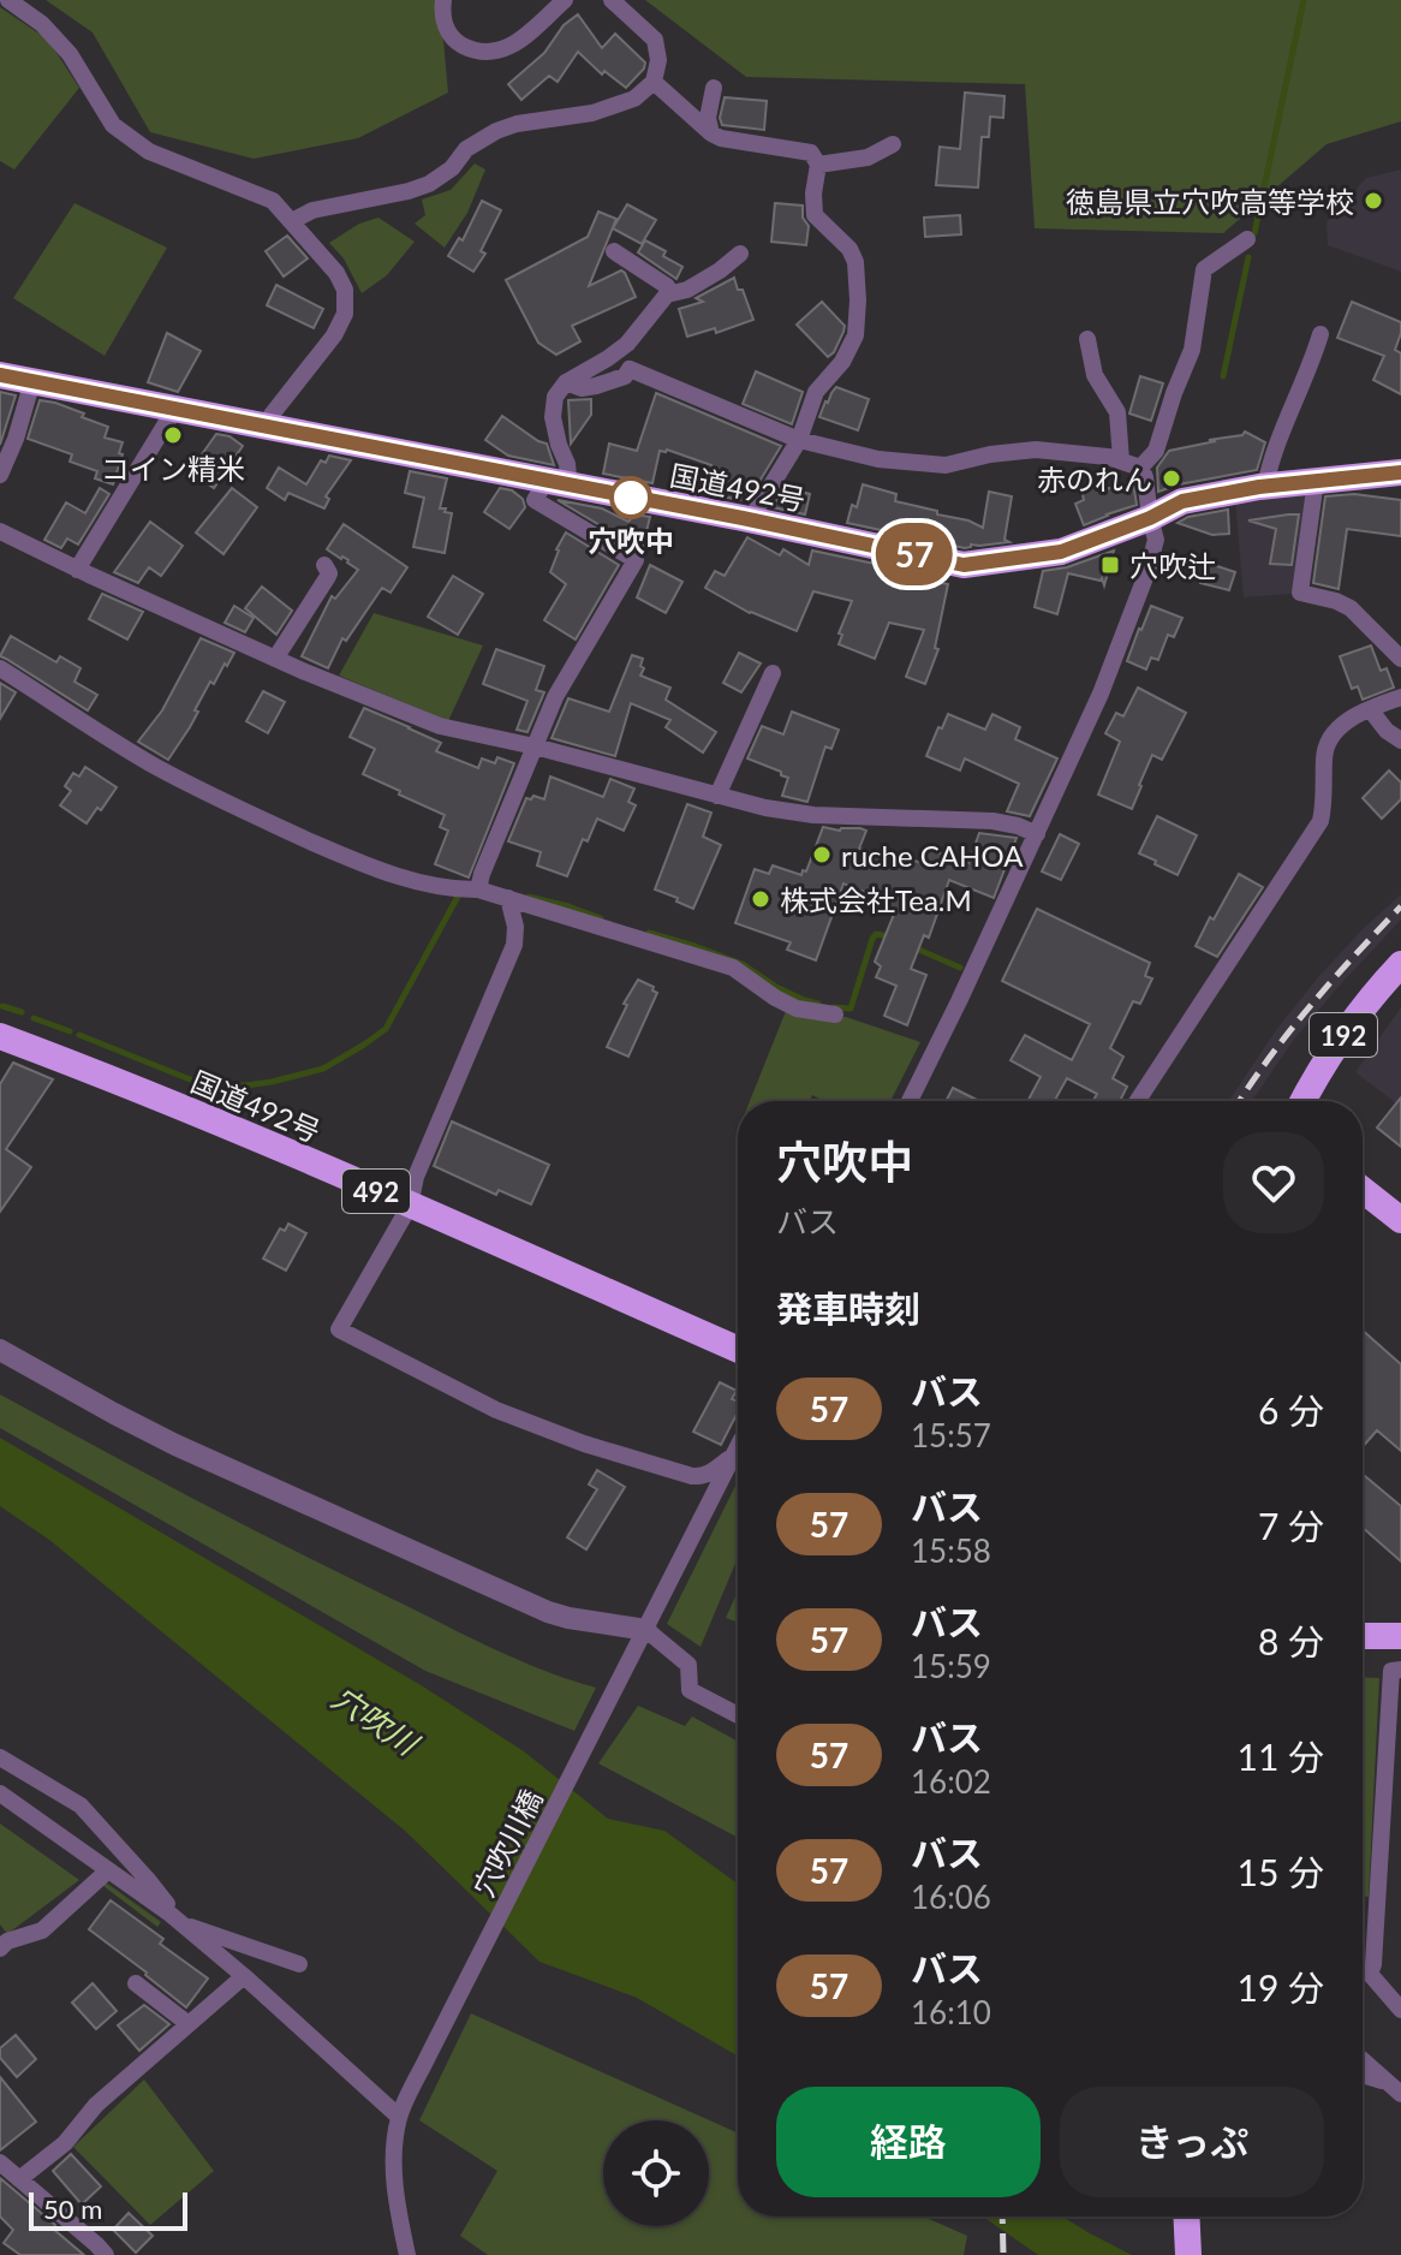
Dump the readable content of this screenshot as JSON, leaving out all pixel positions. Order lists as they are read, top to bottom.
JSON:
{
  "streets": {
    "highway": ["国道492号", "192", "492"],
    "street": ["穴吹川橋"]
  },
  "water": ["穴吹川"],
  "places": {
    "other": [
      "徳島県立穴吹高等学校",
      "コイン精米",
      "赤のれん",
      "穴吹中",
      "ruche CAHOA",
      "株式会社Tea.M"
    ],
    "transit": ["穴吹辻"]
  },
  "lines": ["bus line 57"],
  "scale_bar": "50 m",
  "page": {
    "on_map": "57",
    "heading": [
      ["穴吹中", "バス"],
      "発車時刻"
    ],
    "list": [
      {
        "mark": "57",
        "name": "バス",
        "note": "15:57",
        "value": "6 分"
      },
      {
        "mark": "57",
        "name": "バス",
        "note": "15:58",
        "value": "7 分"
      },
      {
        "mark": "57",
        "name": "バス",
        "note": "15:59",
        "value": "8 分"
      },
      {
        "mark": "57",
        "name": "バス",
        "note": "16:02",
        "value": "11 分"
      },
      {
        "mark": "57",
        "name": "バス",
        "note": "16:06",
        "value": "15 分"
      },
      {
        "mark": "57",
        "name": "バス",
        "note": "16:10",
        "value": "19 分"
      }
    ],
    "buttons": ["経路", "きっぷ"],
    "scale": "50 m"
  }
}
